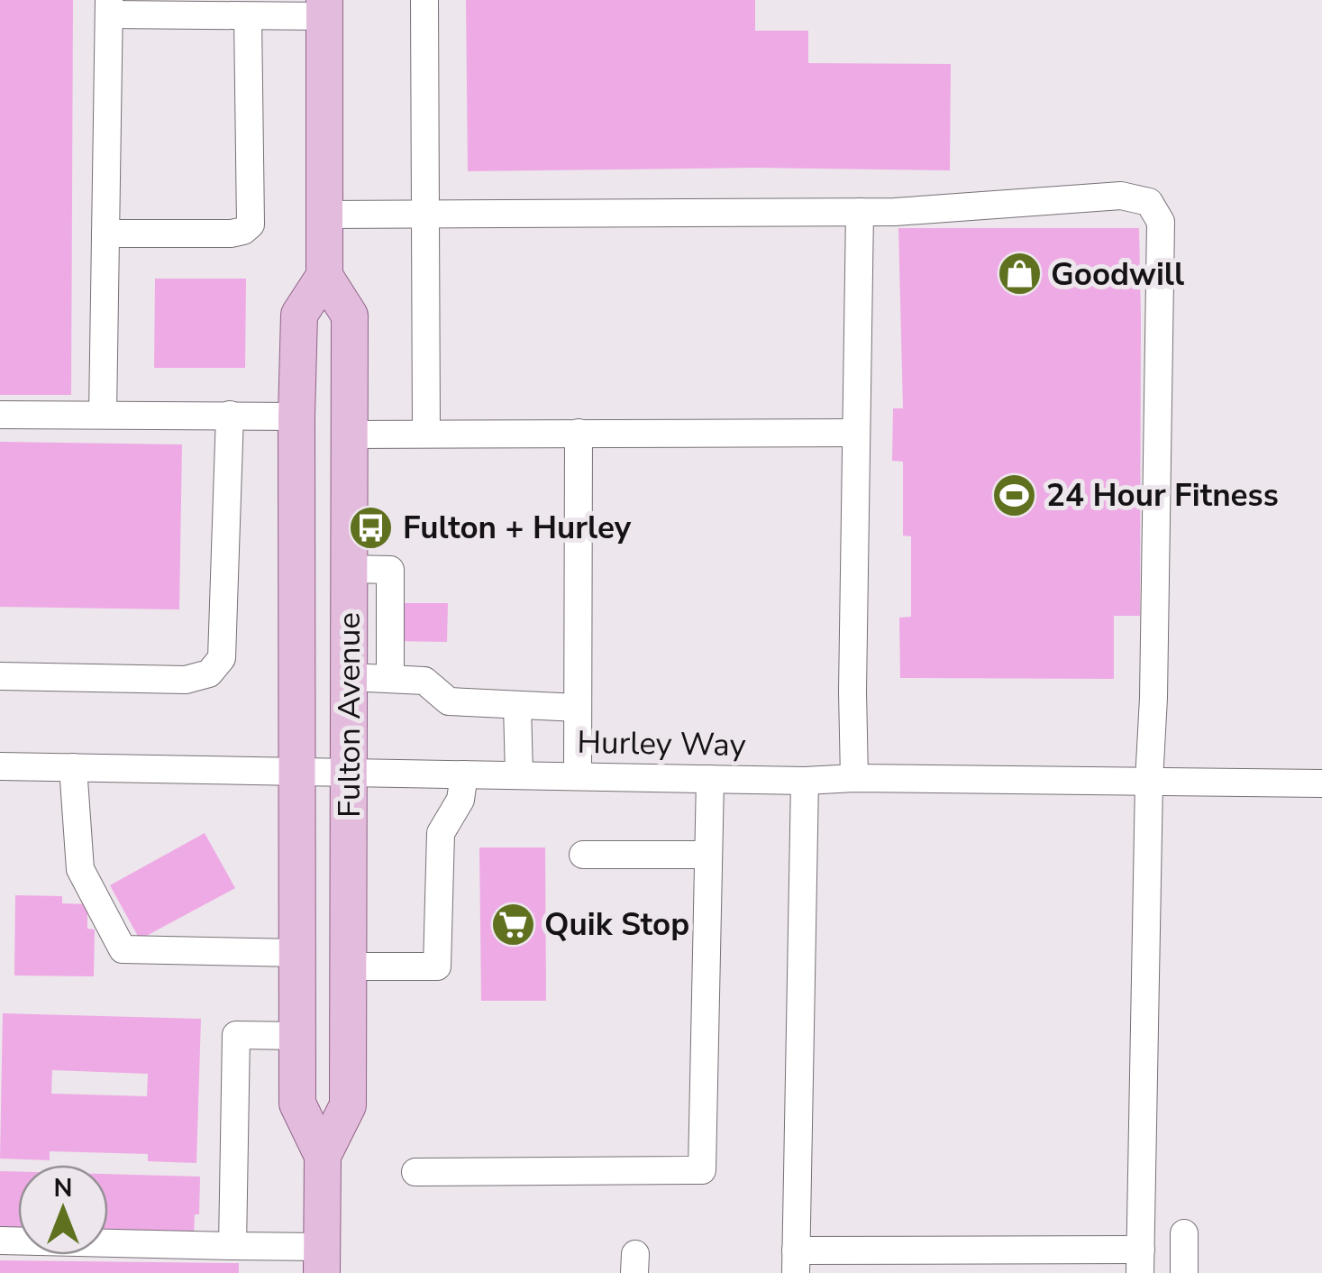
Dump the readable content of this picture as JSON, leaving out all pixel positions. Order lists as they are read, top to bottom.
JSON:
{
  "streets": {
    "main road": ["Fulton Avenue"],
    "street": ["Hurley Way"]
  },
  "crossings": [
    ["Fulton Avenue", "Hurley Way"]
  ],
  "places": {
    "shop": ["Goodwill"],
    "sports": ["24 Hour Fitness"],
    "bus stop": ["Fulton + Hurley"],
    "supermarket": ["Quik Stop"]
  },
  "north": "top"
}
